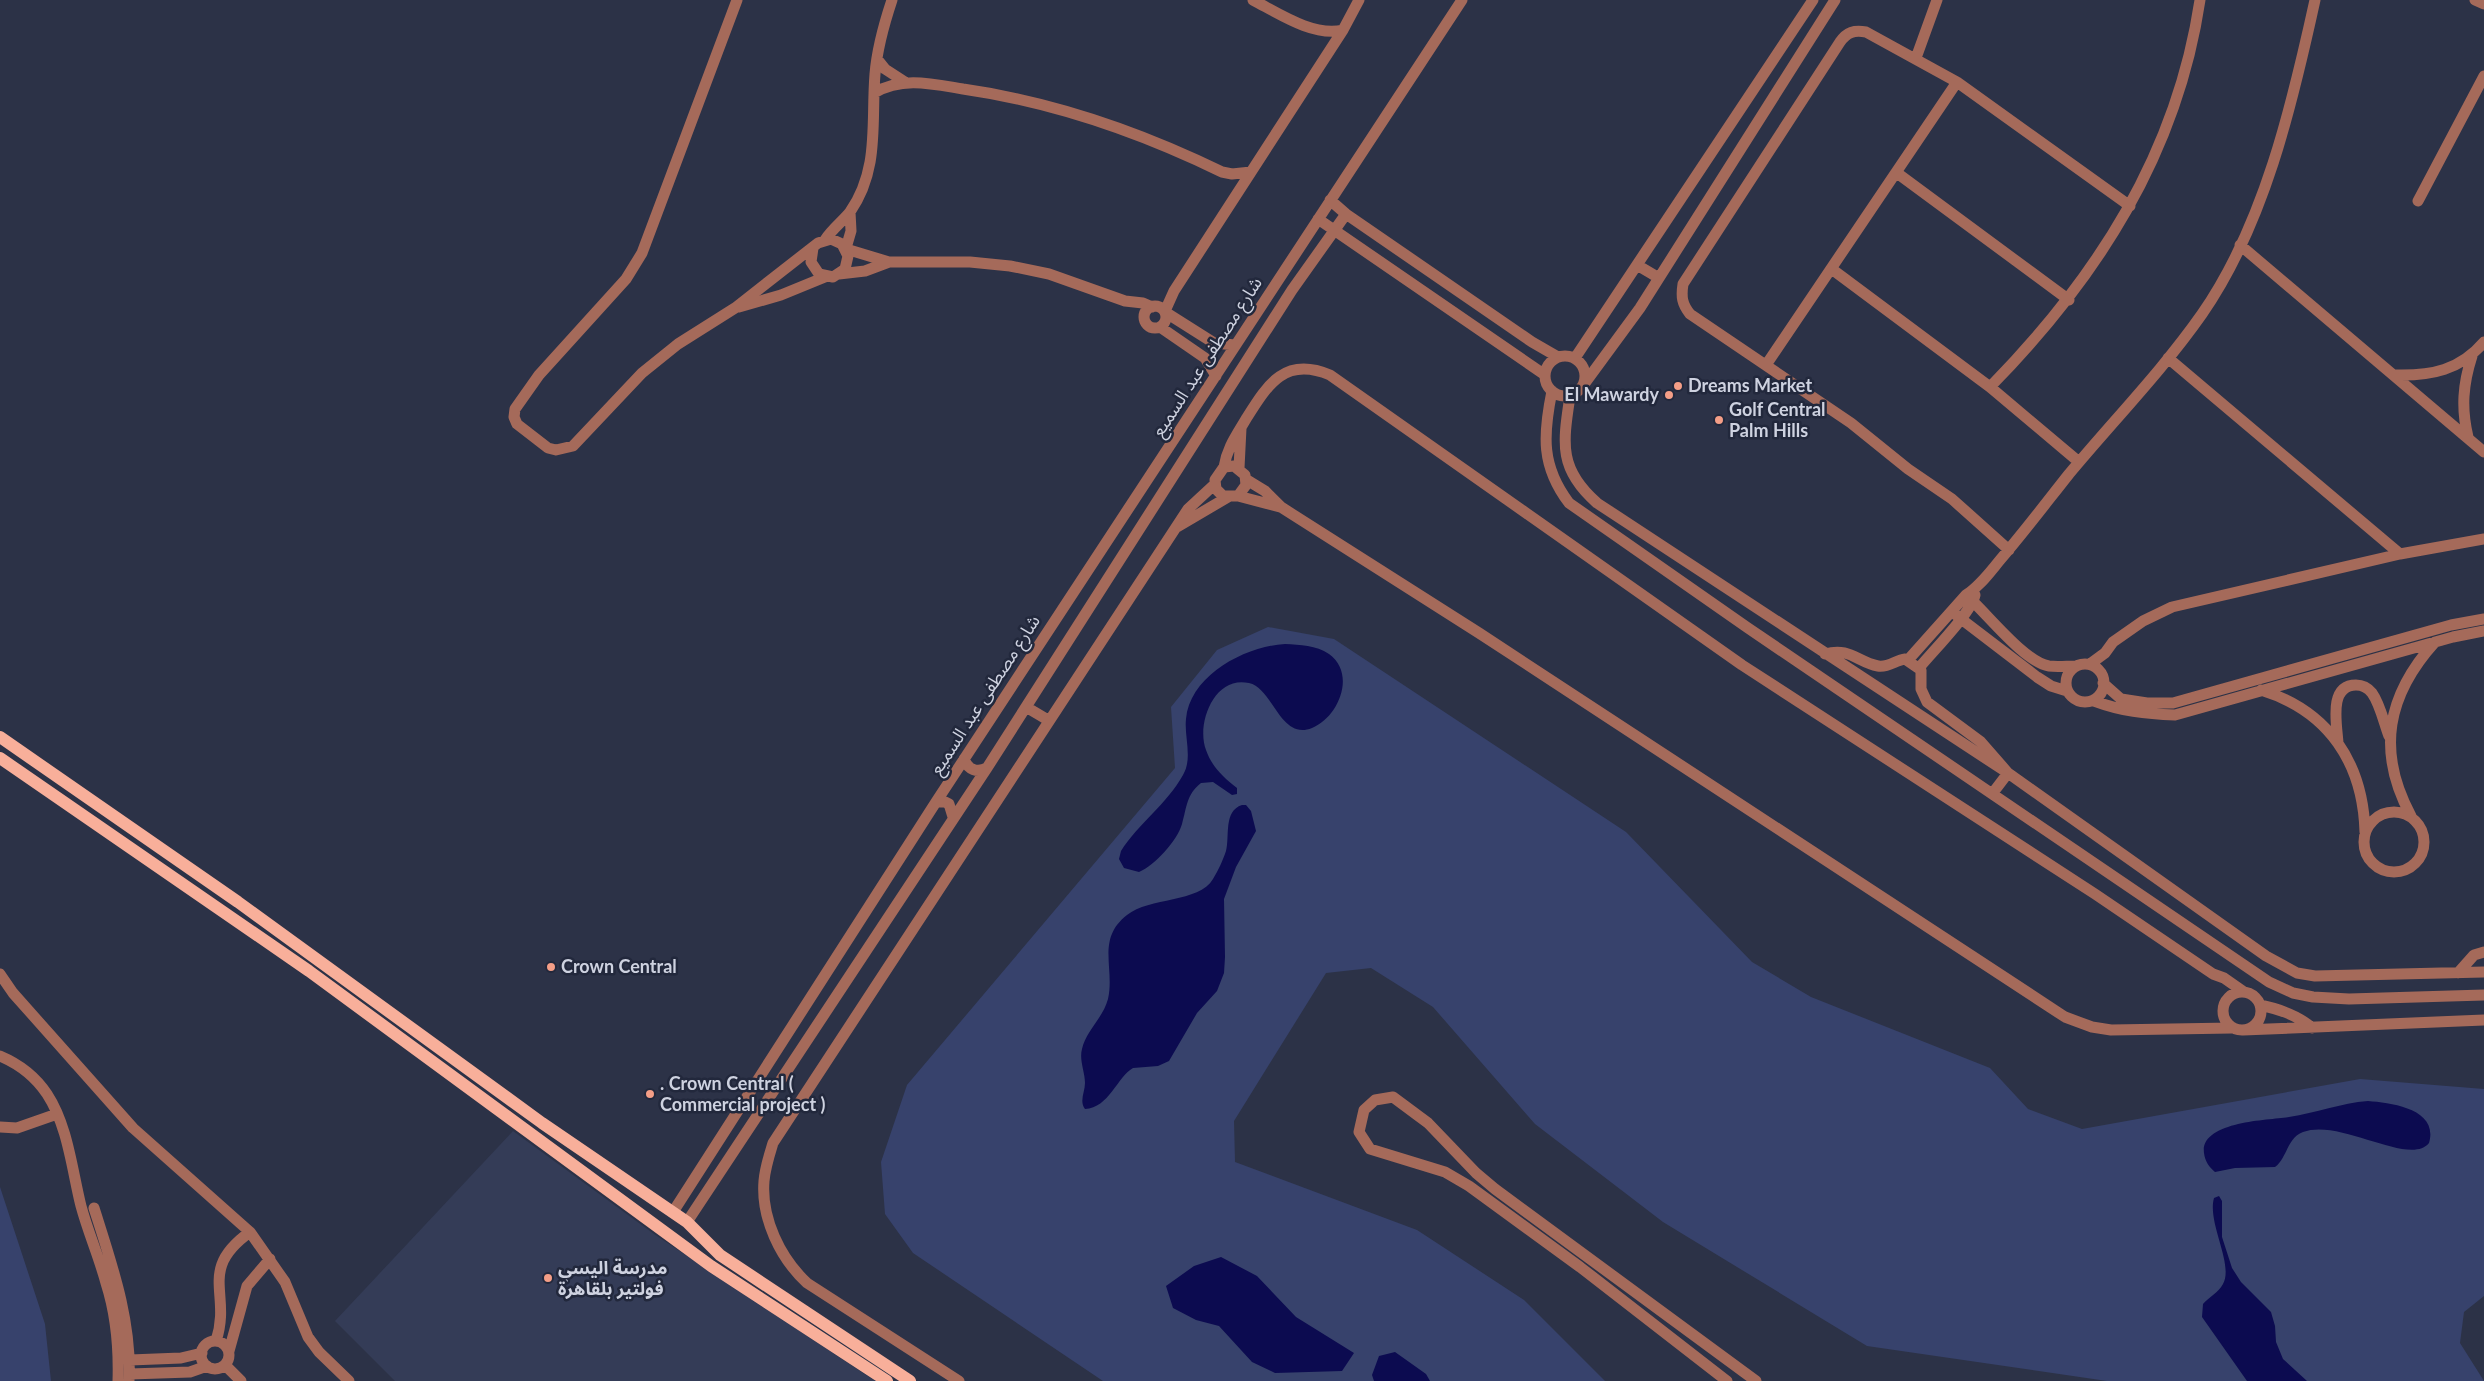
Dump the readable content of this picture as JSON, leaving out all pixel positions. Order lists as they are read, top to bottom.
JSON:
{
  "streets": {
    "street": ["شارع مصطفى عبد السميع"]
  },
  "places": [
    "Dreams Market",
    "El Mawardy",
    "Golf Central Palm Hills",
    "Crown Central",
    ". Crown Central ( Commercial project )",
    "مدرسة اليسي فولتير بلقاهرة"
  ]
}
